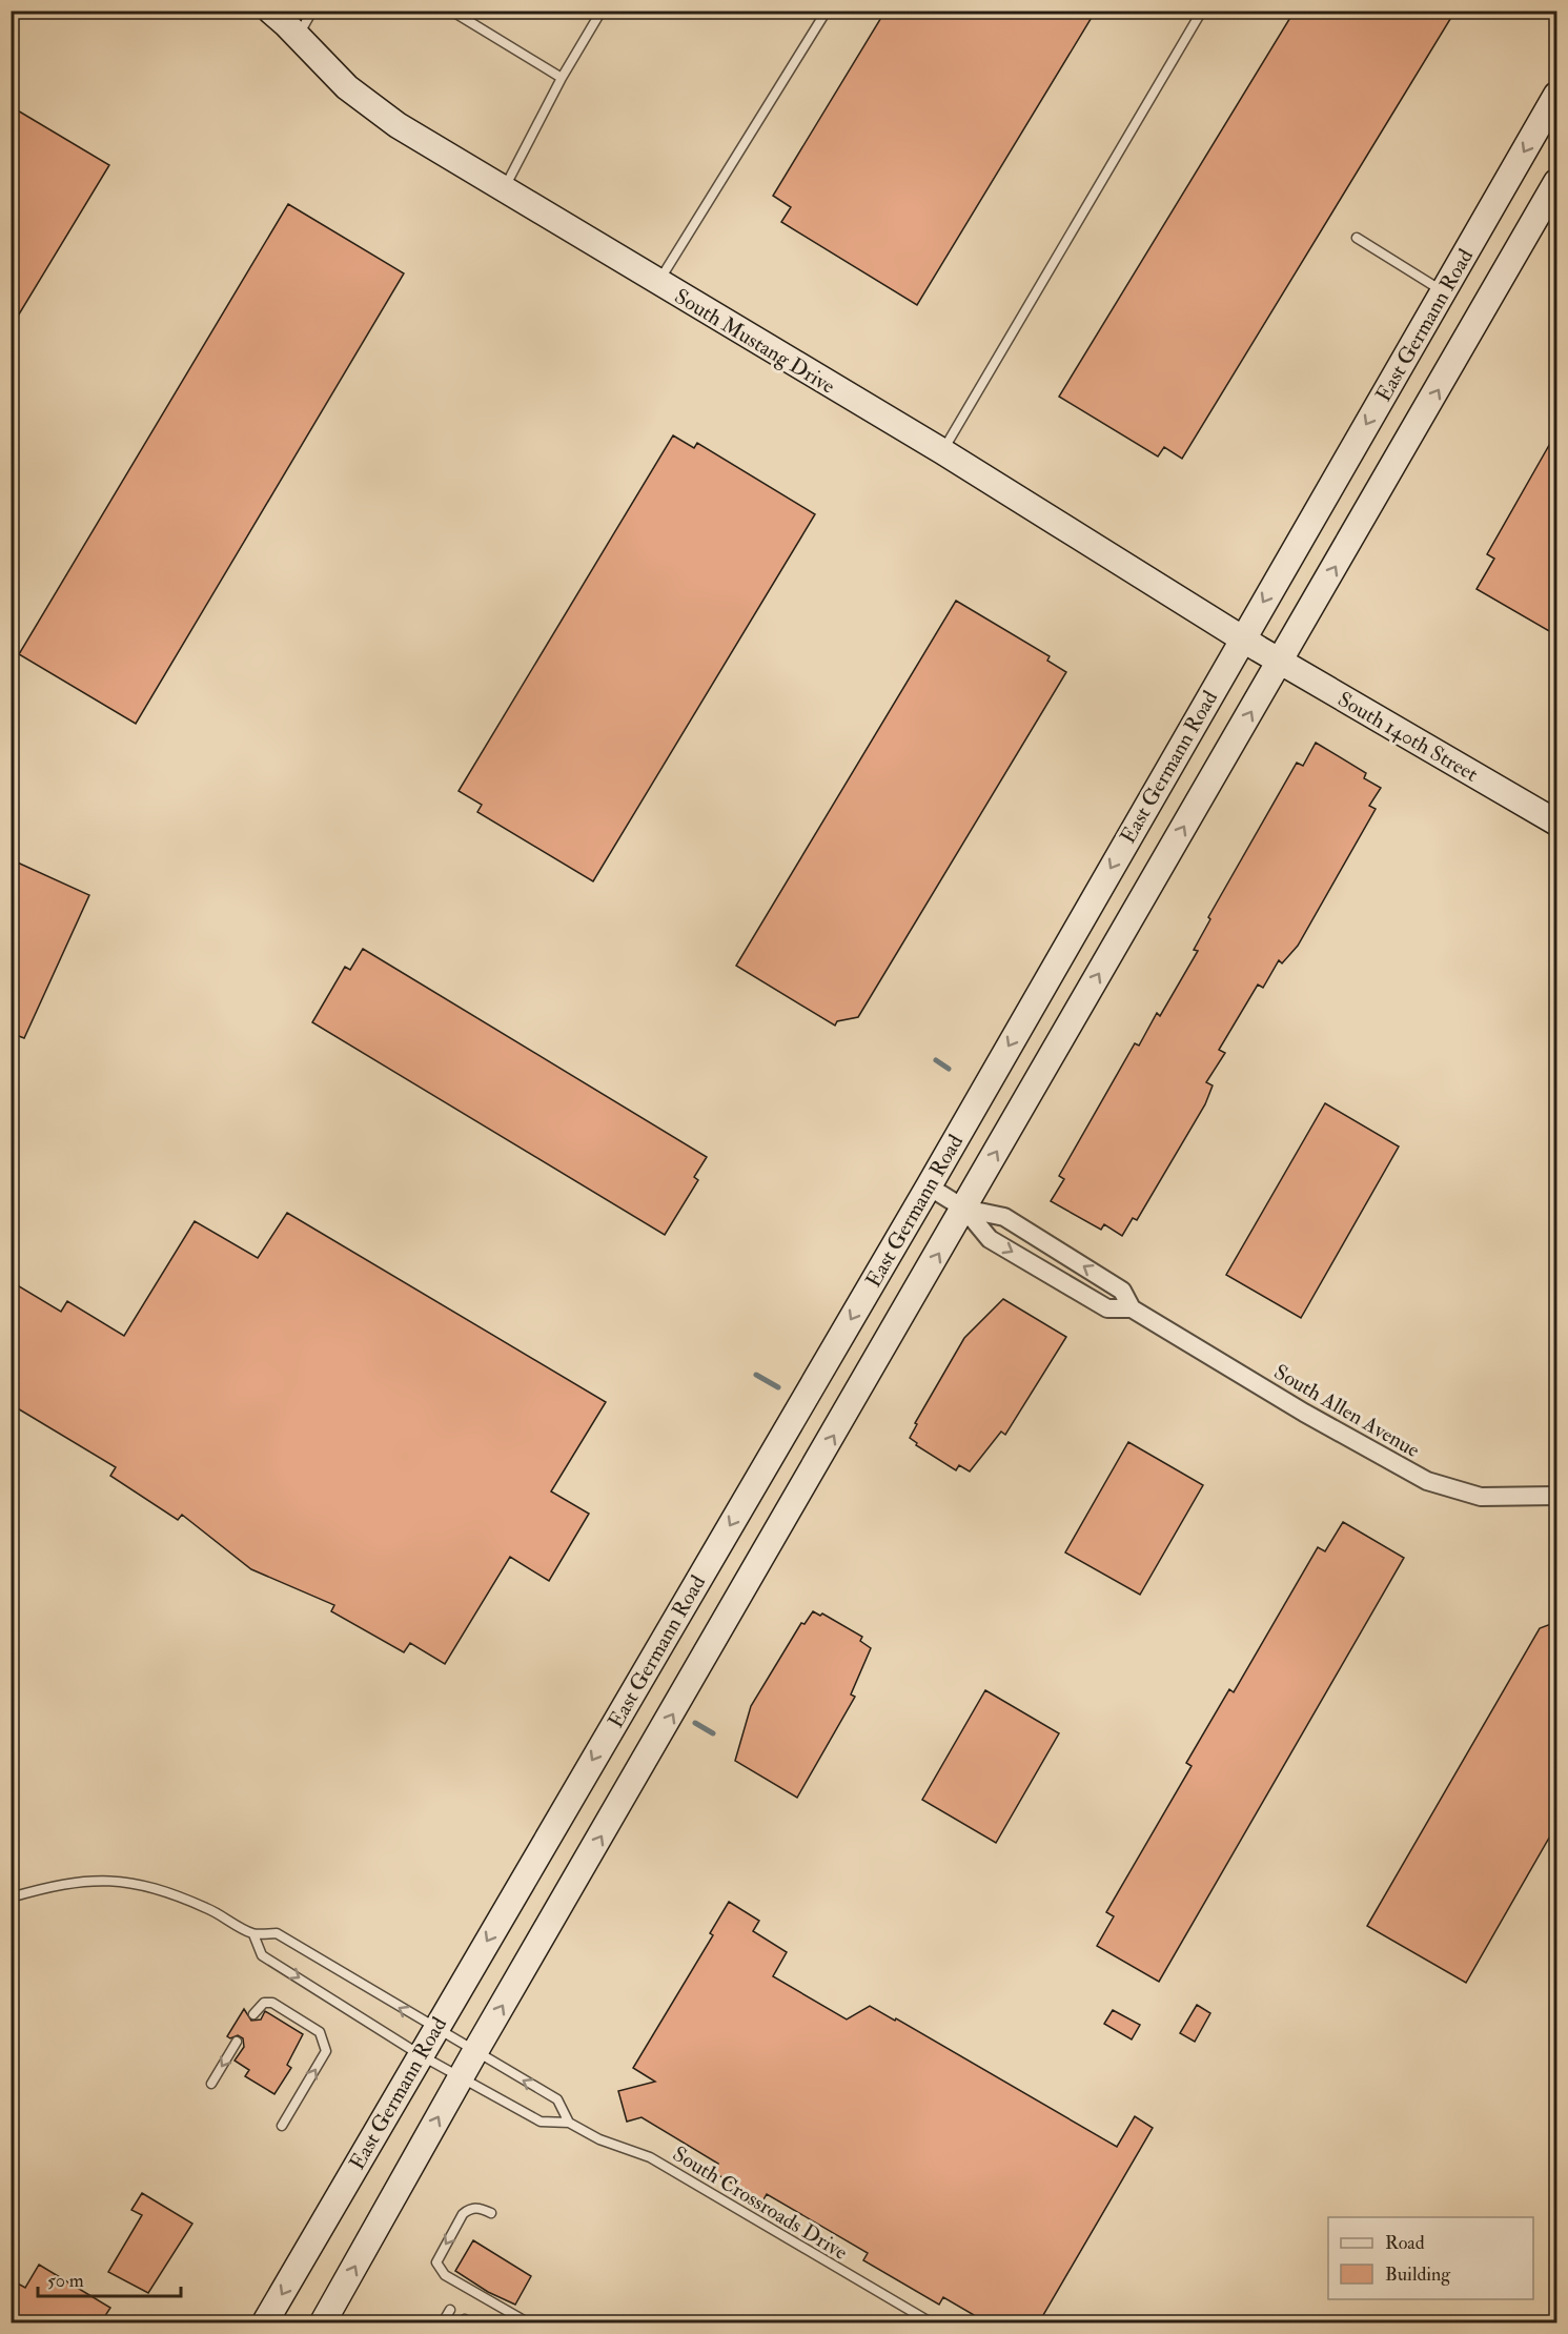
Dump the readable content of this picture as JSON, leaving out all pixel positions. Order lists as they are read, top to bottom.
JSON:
{
  "streets": {
    "main road": ["East Germann Road", "South Mustang Drive", "South 140th Street"],
    "street": ["South Allen Avenue"],
    "lane": ["South Crossroads Drive"]
  },
  "crossings": [
    ["East Germann Road", "South Mustang Drive"],
    ["East Germann Road", "South 140th Street"],
    ["East Germann Road", "South Allen Avenue"],
    ["East Germann Road", "South Crossroads Drive"],
    ["South Mustang Drive", "South 140th Street"]
  ],
  "legend": ["Road", "Building"],
  "scale_bar": "50 m"
}
